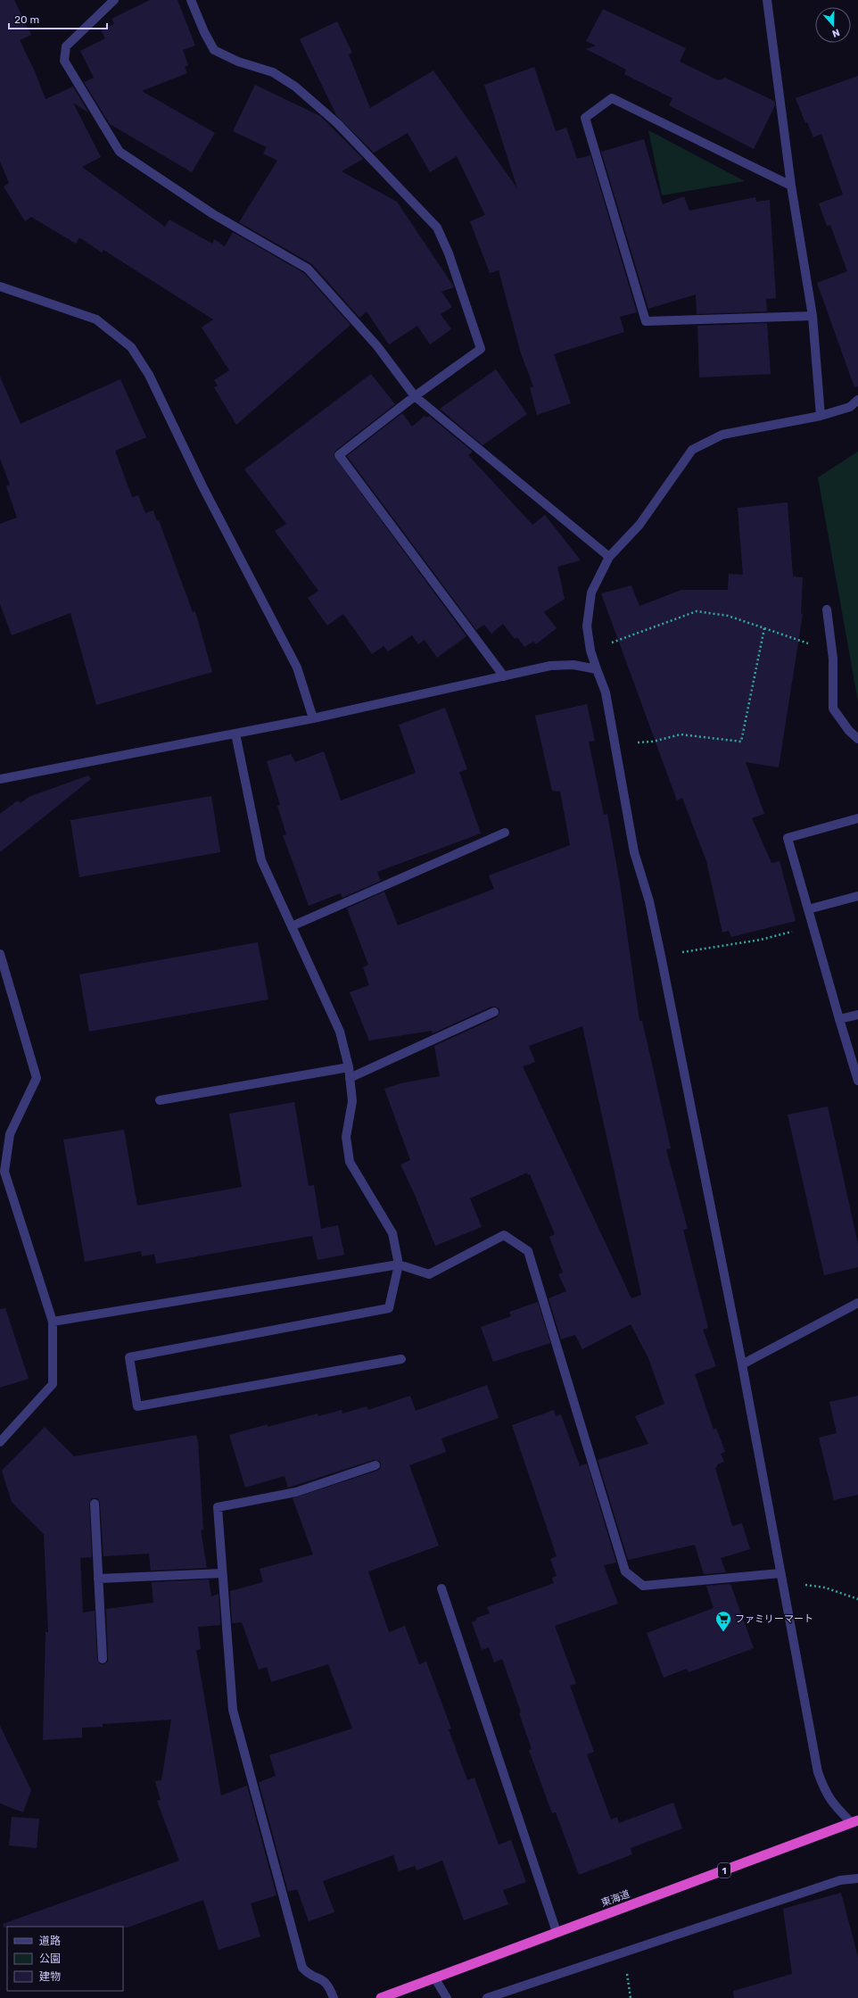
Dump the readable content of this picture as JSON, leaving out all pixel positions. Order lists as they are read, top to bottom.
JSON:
{
  "streets": {
    "highway": ["1", "東海道"]
  },
  "places": {
    "supermarket": ["ファミリーマート"]
  },
  "legend": ["道路", "公園", "建物"],
  "scale_bar": "20 m",
  "north": "bottom"
}
